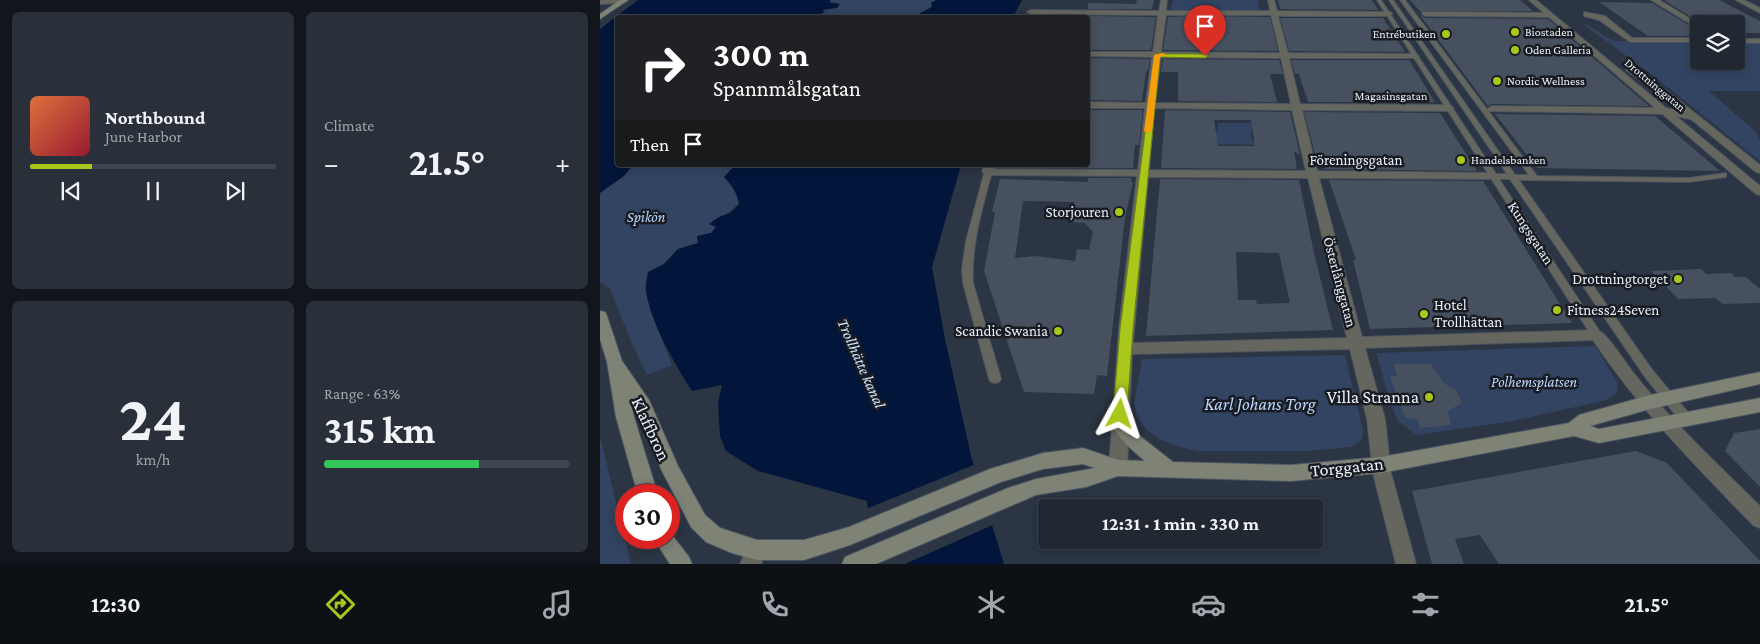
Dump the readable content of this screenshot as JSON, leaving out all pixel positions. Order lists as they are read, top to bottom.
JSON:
{
  "streets": {
    "main road": ["Klaffbron", "Torggatan"],
    "street": [
      "Drottninggatan",
      "Magasinsgatan",
      "Föreningsgatan",
      "Kungsgatan",
      "Österlånggatan"
    ]
  },
  "crossings": [
    ["Drottninggatan", "Magasinsgatan"],
    ["Magasinsgatan", "Kungsgatan"],
    ["Magasinsgatan", "Österlånggatan"],
    ["Föreningsgatan", "Kungsgatan"],
    ["Föreningsgatan", "Österlånggatan"],
    ["Kungsgatan", "Torggatan"],
    ["Österlånggatan", "Torggatan"],
    ["Klaffbron", "Torggatan"]
  ],
  "water": ["Trollhätte kanal"],
  "parks": ["Spikön", "Polhemsplatsen", "Karl Johans Torg"],
  "places": [
    "Biostaden",
    "Entrébutiken",
    "Oden Galleria",
    "Nordic Wellness",
    "Handelsbanken",
    "Storjouren",
    "Drottningtorget",
    "Fitness24Seven",
    "Hotel Trollhättan",
    "Scandic Swania",
    "Villa Stranna"
  ],
  "page": {
    "tile": [
      "Climate",
      ["24", "km/h"],
      ["Range · 63%", "315 km"]
    ],
    "turn": ["300 m", "Spannmålsgatan"],
    "song": ["Northbound", "June Harbor"],
    "then": "Then",
    "heat": ["−", "21.5°", "+"],
    "limit": "30",
    "trip": "12:31 · 1 min · 330 m",
    "tabs": ["12:30", "21.5°"]
  }
}
